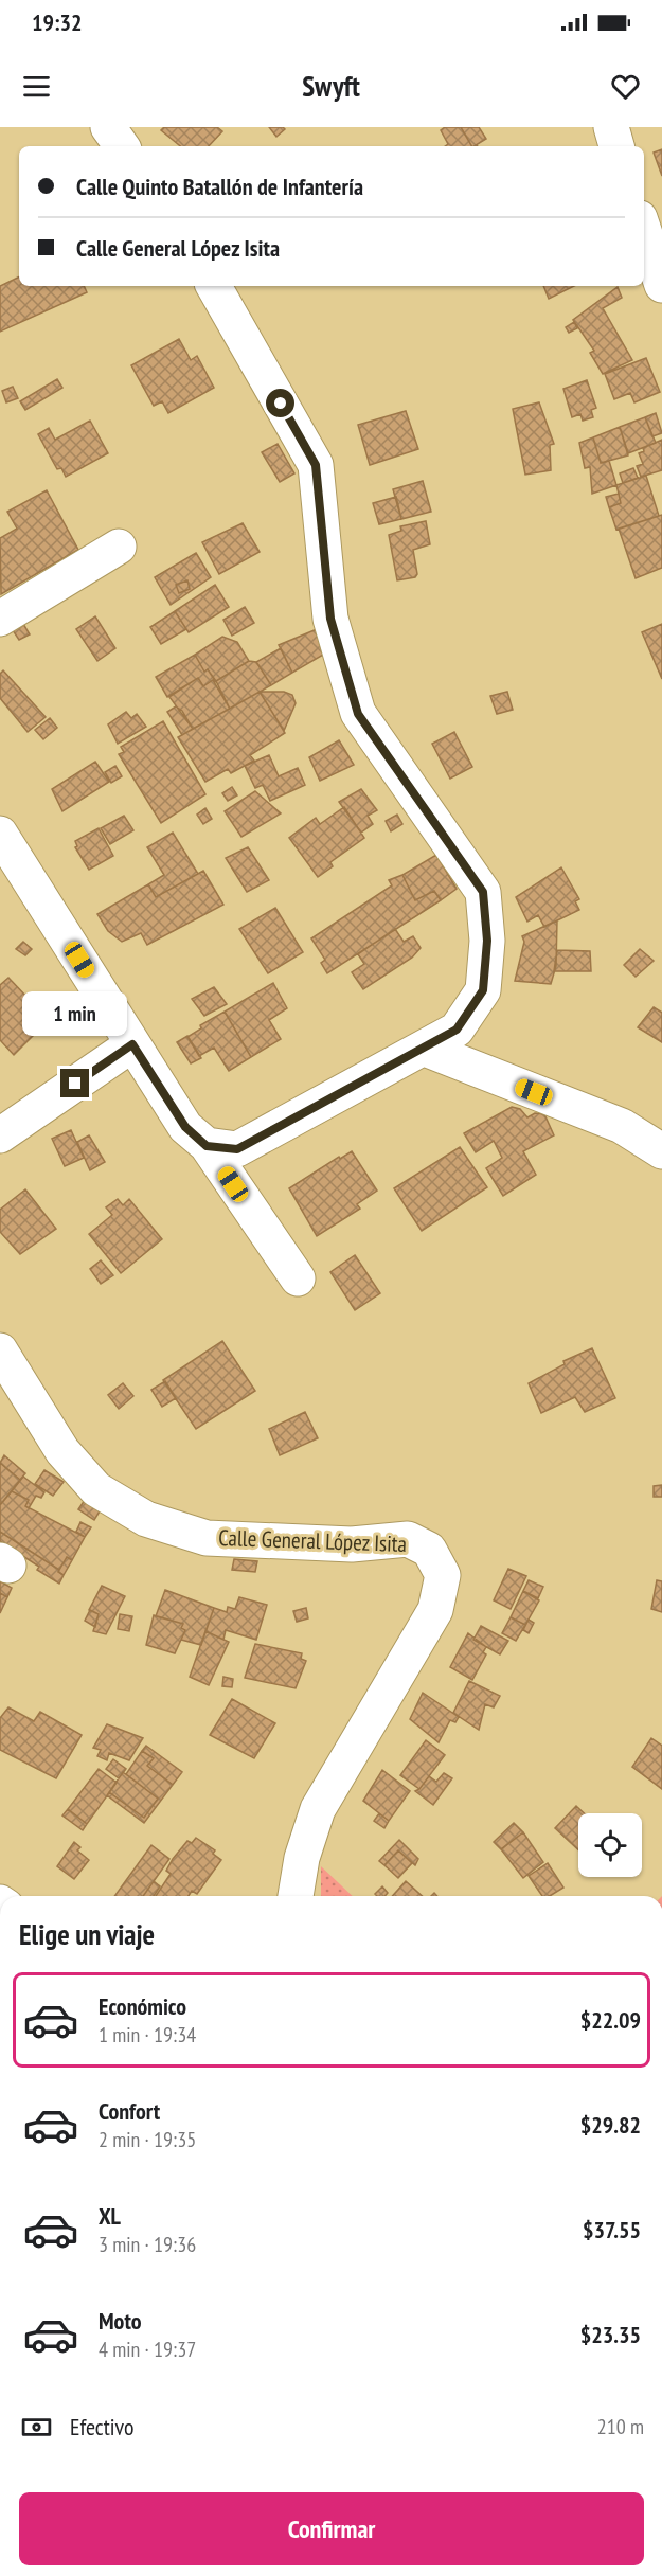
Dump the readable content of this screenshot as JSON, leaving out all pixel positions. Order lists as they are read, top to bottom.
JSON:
{
  "streets": {
    "street": ["Calle General López Isita"]
  },
  "page": {
    "status": "19:32",
    "header": "Swyft",
    "banner": ["Calle Quinto Batallón de Infantería", "Calle General López Isita"],
    "bubble": "1 min",
    "heading": "Elige un viaje",
    "list": [
      {
        "name": "Económico",
        "note": "1 min · 19:34",
        "value": "$22.09"
      },
      {
        "name": "Confort",
        "note": "2 min · 19:35",
        "value": "$29.82"
      },
      {
        "name": "XL",
        "note": "3 min · 19:36",
        "value": "$37.55"
      },
      {
        "name": "Moto",
        "note": "4 min · 19:37",
        "value": "$23.35"
      }
    ],
    "pay": ["Efectivo", "210 m"],
    "buttons": "Confirmar"
  }
}
